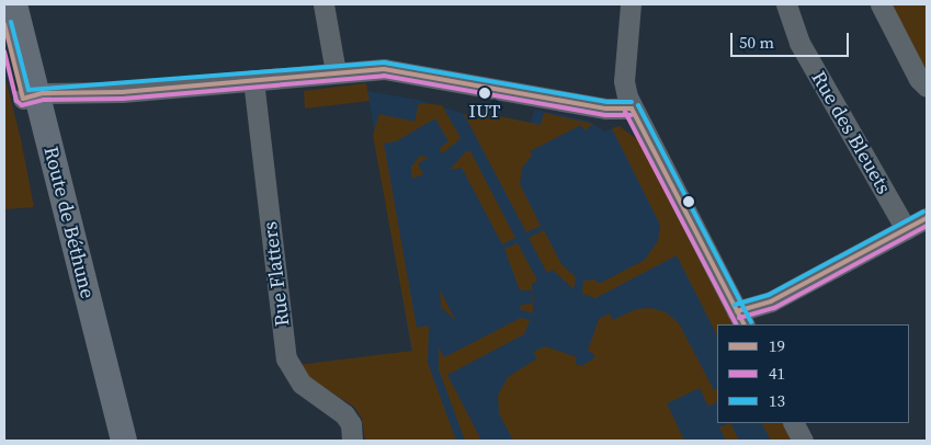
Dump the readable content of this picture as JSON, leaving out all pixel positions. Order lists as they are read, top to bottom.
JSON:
{
  "streets": {
    "main road": ["Route de Béthune"],
    "street": ["Rue des Bleuets", "Rue Flatters"]
  },
  "places": ["IUT"],
  "lines": ["transit line 13", "transit line 19", "transit line 41"],
  "legend": ["19", "41", "13"],
  "scale_bar": "50 m"
}
